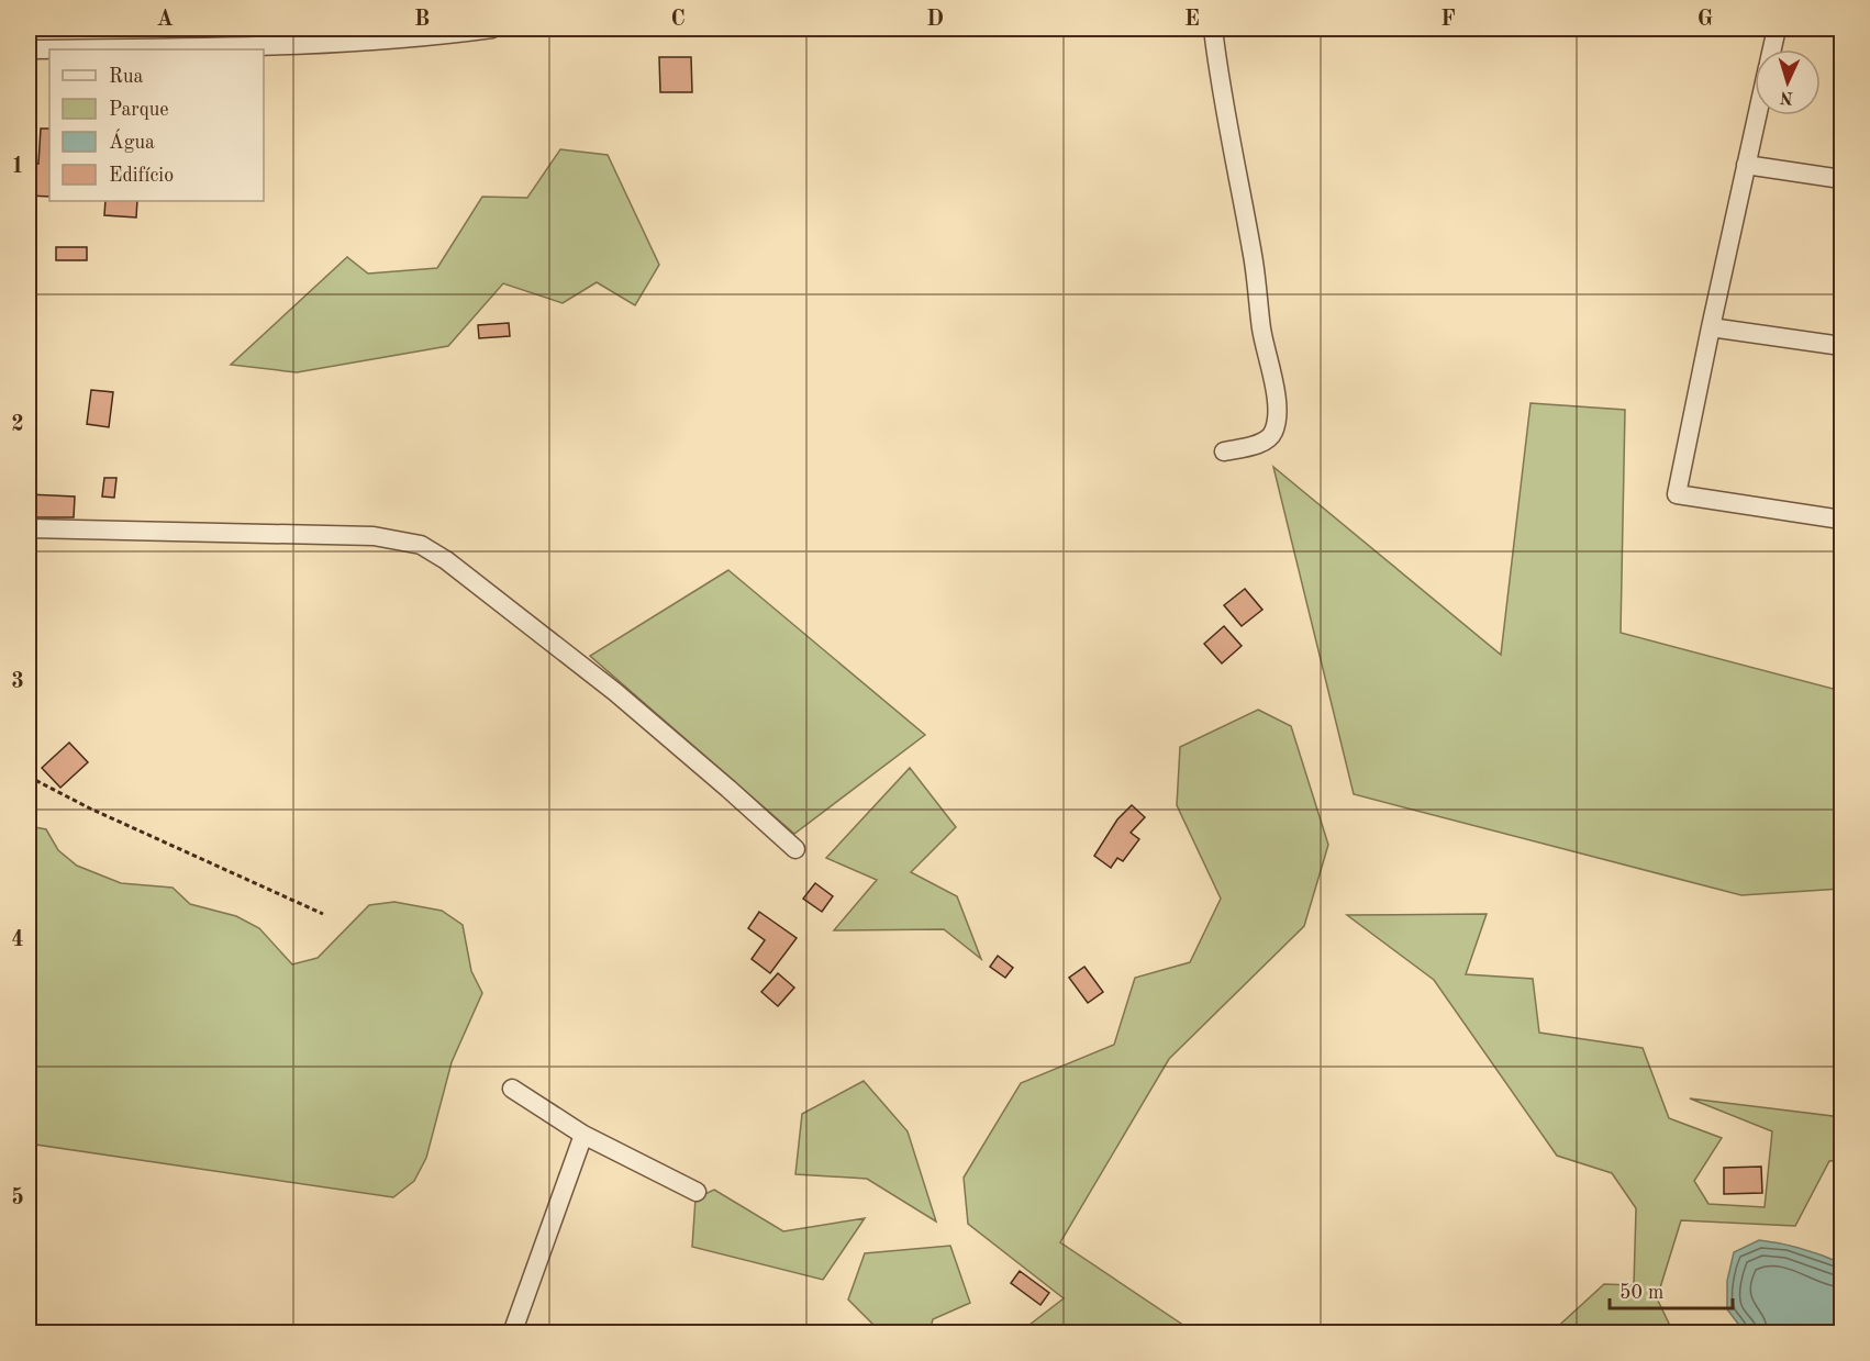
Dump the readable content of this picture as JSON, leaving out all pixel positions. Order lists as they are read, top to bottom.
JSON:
{
  "legend": [
    "Rua",
    "Parque",
    "Água",
    "Edifício"
  ],
  "scale_bar": "50 m",
  "north": "bottom",
  "grid": {
    "columns": [
      "A",
      "B",
      "C",
      "D",
      "E",
      "F",
      "G"
    ],
    "rows": [
      "1",
      "2",
      "3",
      "4",
      "5"
    ]
  }
}
